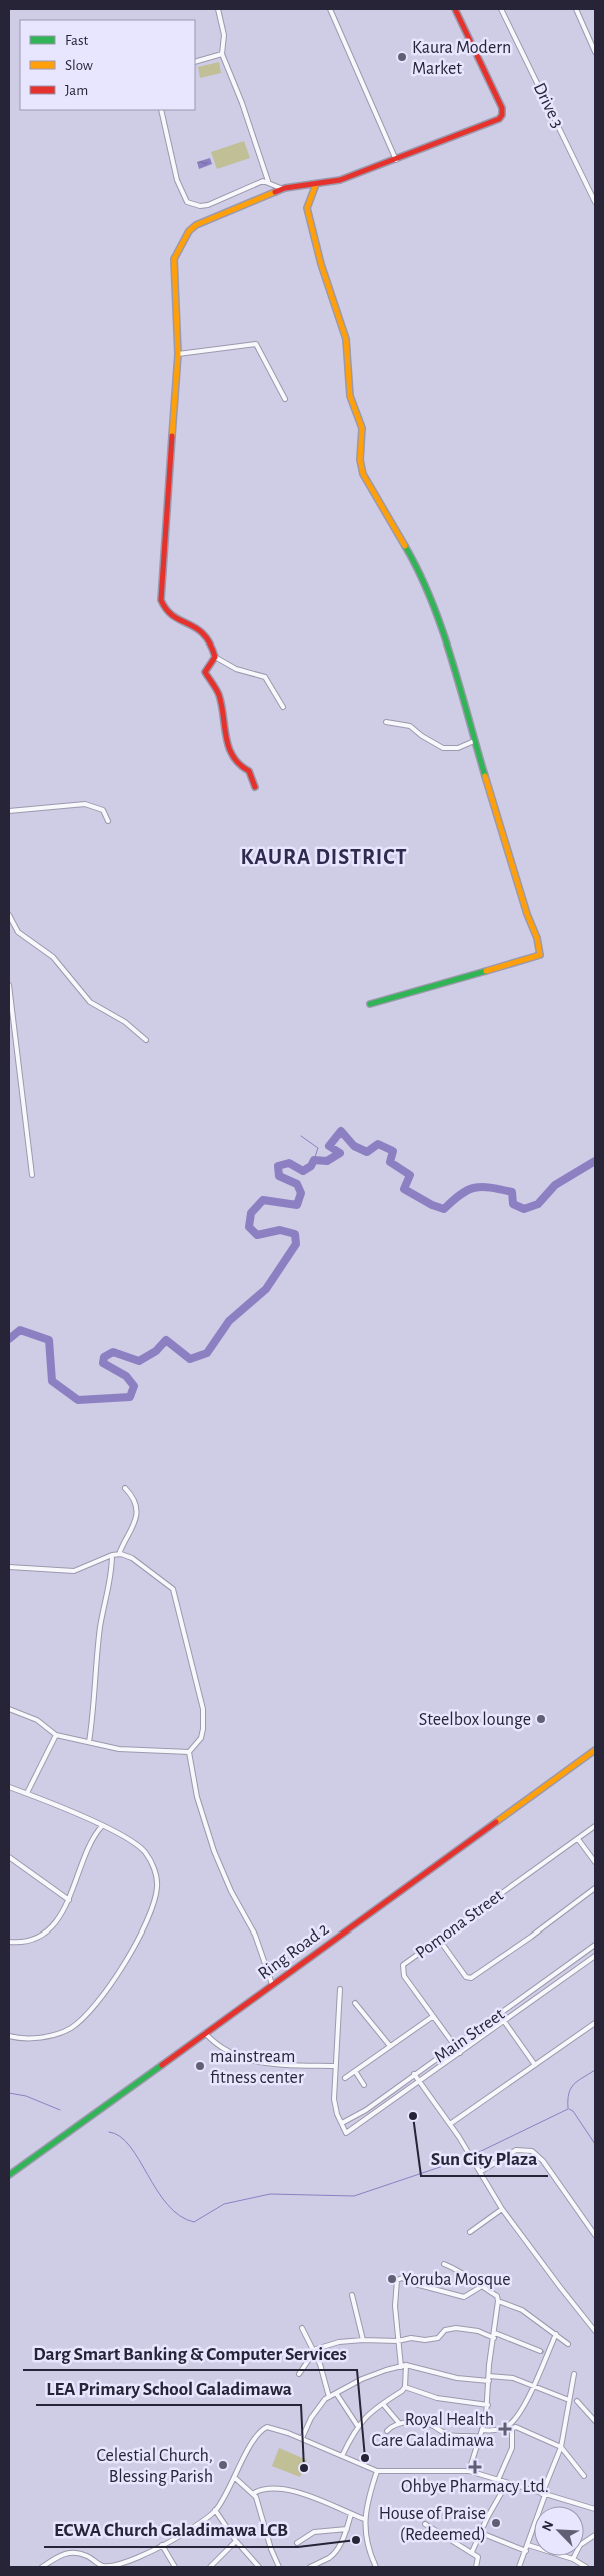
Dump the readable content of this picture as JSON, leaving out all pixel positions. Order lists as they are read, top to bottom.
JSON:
{
  "streets": {
    "street": [
      "Drive 3",
      "Pomona Street",
      "Ring Road 2",
      "Main Street"
    ]
  },
  "crossings": [
    ["Pomona Street", "Main Street"]
  ],
  "districts": ["KAURA DISTRICT"],
  "places": {
    "other": [
      "Kaura Modern Market",
      "Steelbox lounge",
      "mainstream fitness center",
      "Sun City Plaza",
      "Yoruba Mosque",
      "Darg Smart Banking & Computer Services",
      "Celestial Church, Blessing Parish",
      "LEA Primary School Galadimawa",
      "House of Praise (Redeemed)",
      "ECWA Church Galadimawa LCB"
    ],
    "health": ["Royal Health Care Galadimawa", "Ohbye Pharmacy Ltd."]
  },
  "legend": ["Fast", "Slow", "Jam"],
  "north": "top left"
}
